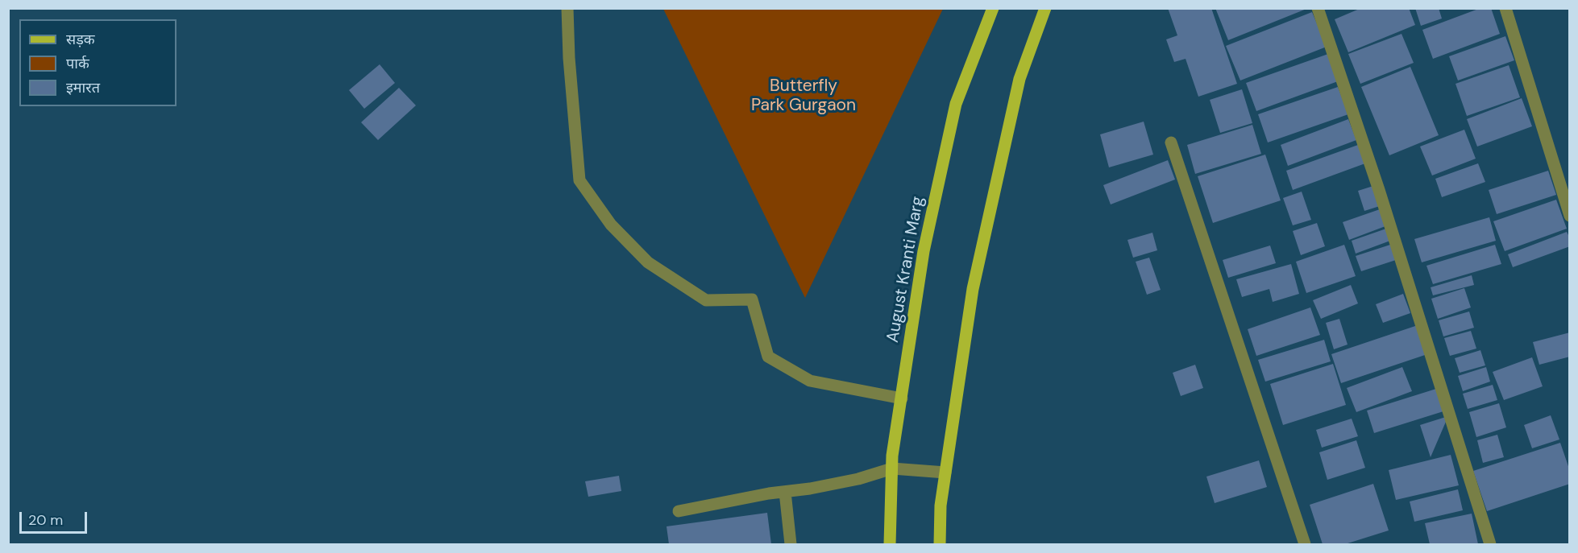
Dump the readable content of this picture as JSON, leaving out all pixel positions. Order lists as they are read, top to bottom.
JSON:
{
  "streets": {
    "main road": ["August Kranti Marg"]
  },
  "parks": ["Butterfly Park Gurgaon"],
  "legend": ["सड़क", "पार्क", "इमारत"],
  "scale_bar": "20 m"
}
